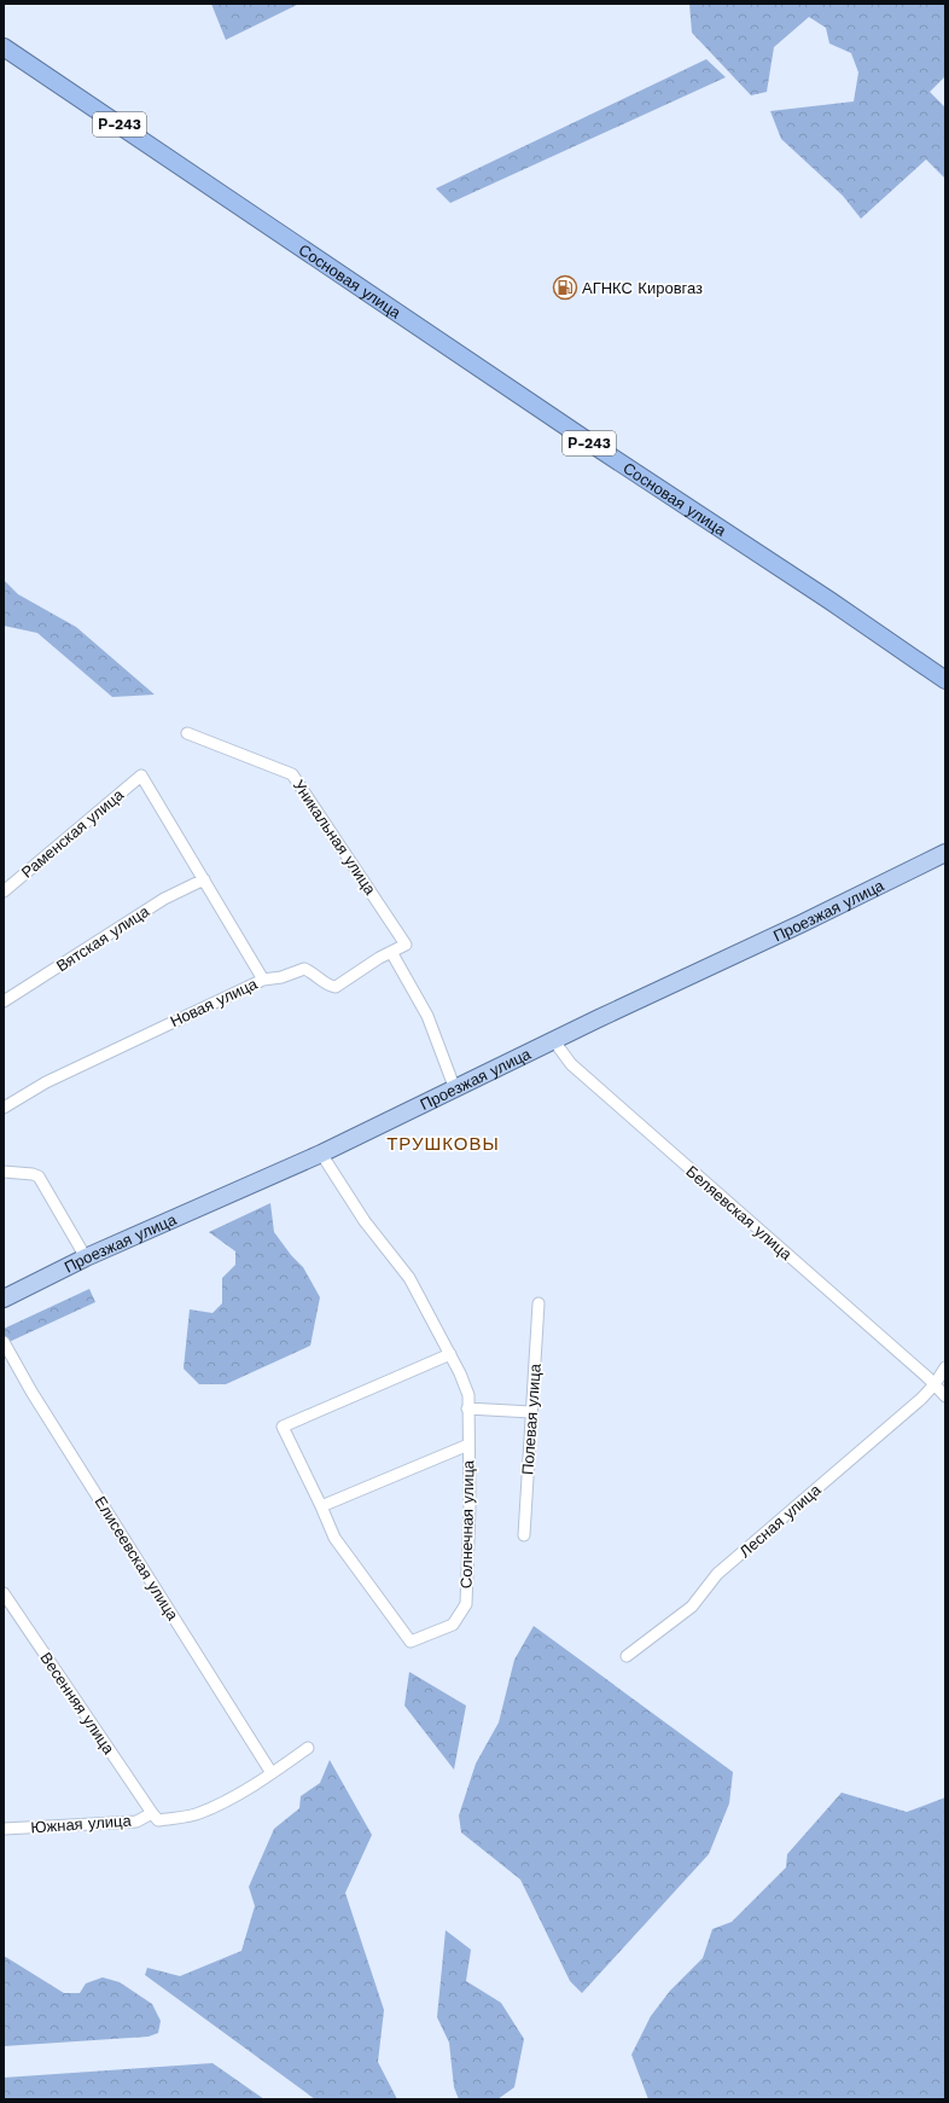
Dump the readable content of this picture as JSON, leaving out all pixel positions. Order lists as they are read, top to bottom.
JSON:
{
  "streets": {
    "highway": ["Р-243", "Сосновая улица"],
    "main road": ["Проезжая улица"],
    "street": [
      "Раменская улица",
      "Уникальная улица",
      "Вятская улица",
      "Новая улица",
      "Беляевская улица",
      "Полевая улица",
      "Лесная улица",
      "Солнечная улица",
      "Елисеевская улица",
      "Весенняя улица",
      "Южная улица"
    ]
  },
  "crossings": [
    ["Раменская улица", "Новая улица"],
    ["Проезжая улица", "Беляевская улица"],
    ["Проезжая улица", "Солнечная улица"],
    ["Вятская улица", "Новая улица"],
    ["Беляевская улица", "Лесная улица"],
    ["Елисеевская улица", "Южная улица"],
    ["Весенняя улица", "Южная улица"]
  ],
  "districts": ["ТРУШКОВЫ"],
  "places": {
    "fuel station": ["АГНКС Кировгаз"]
  }
}
